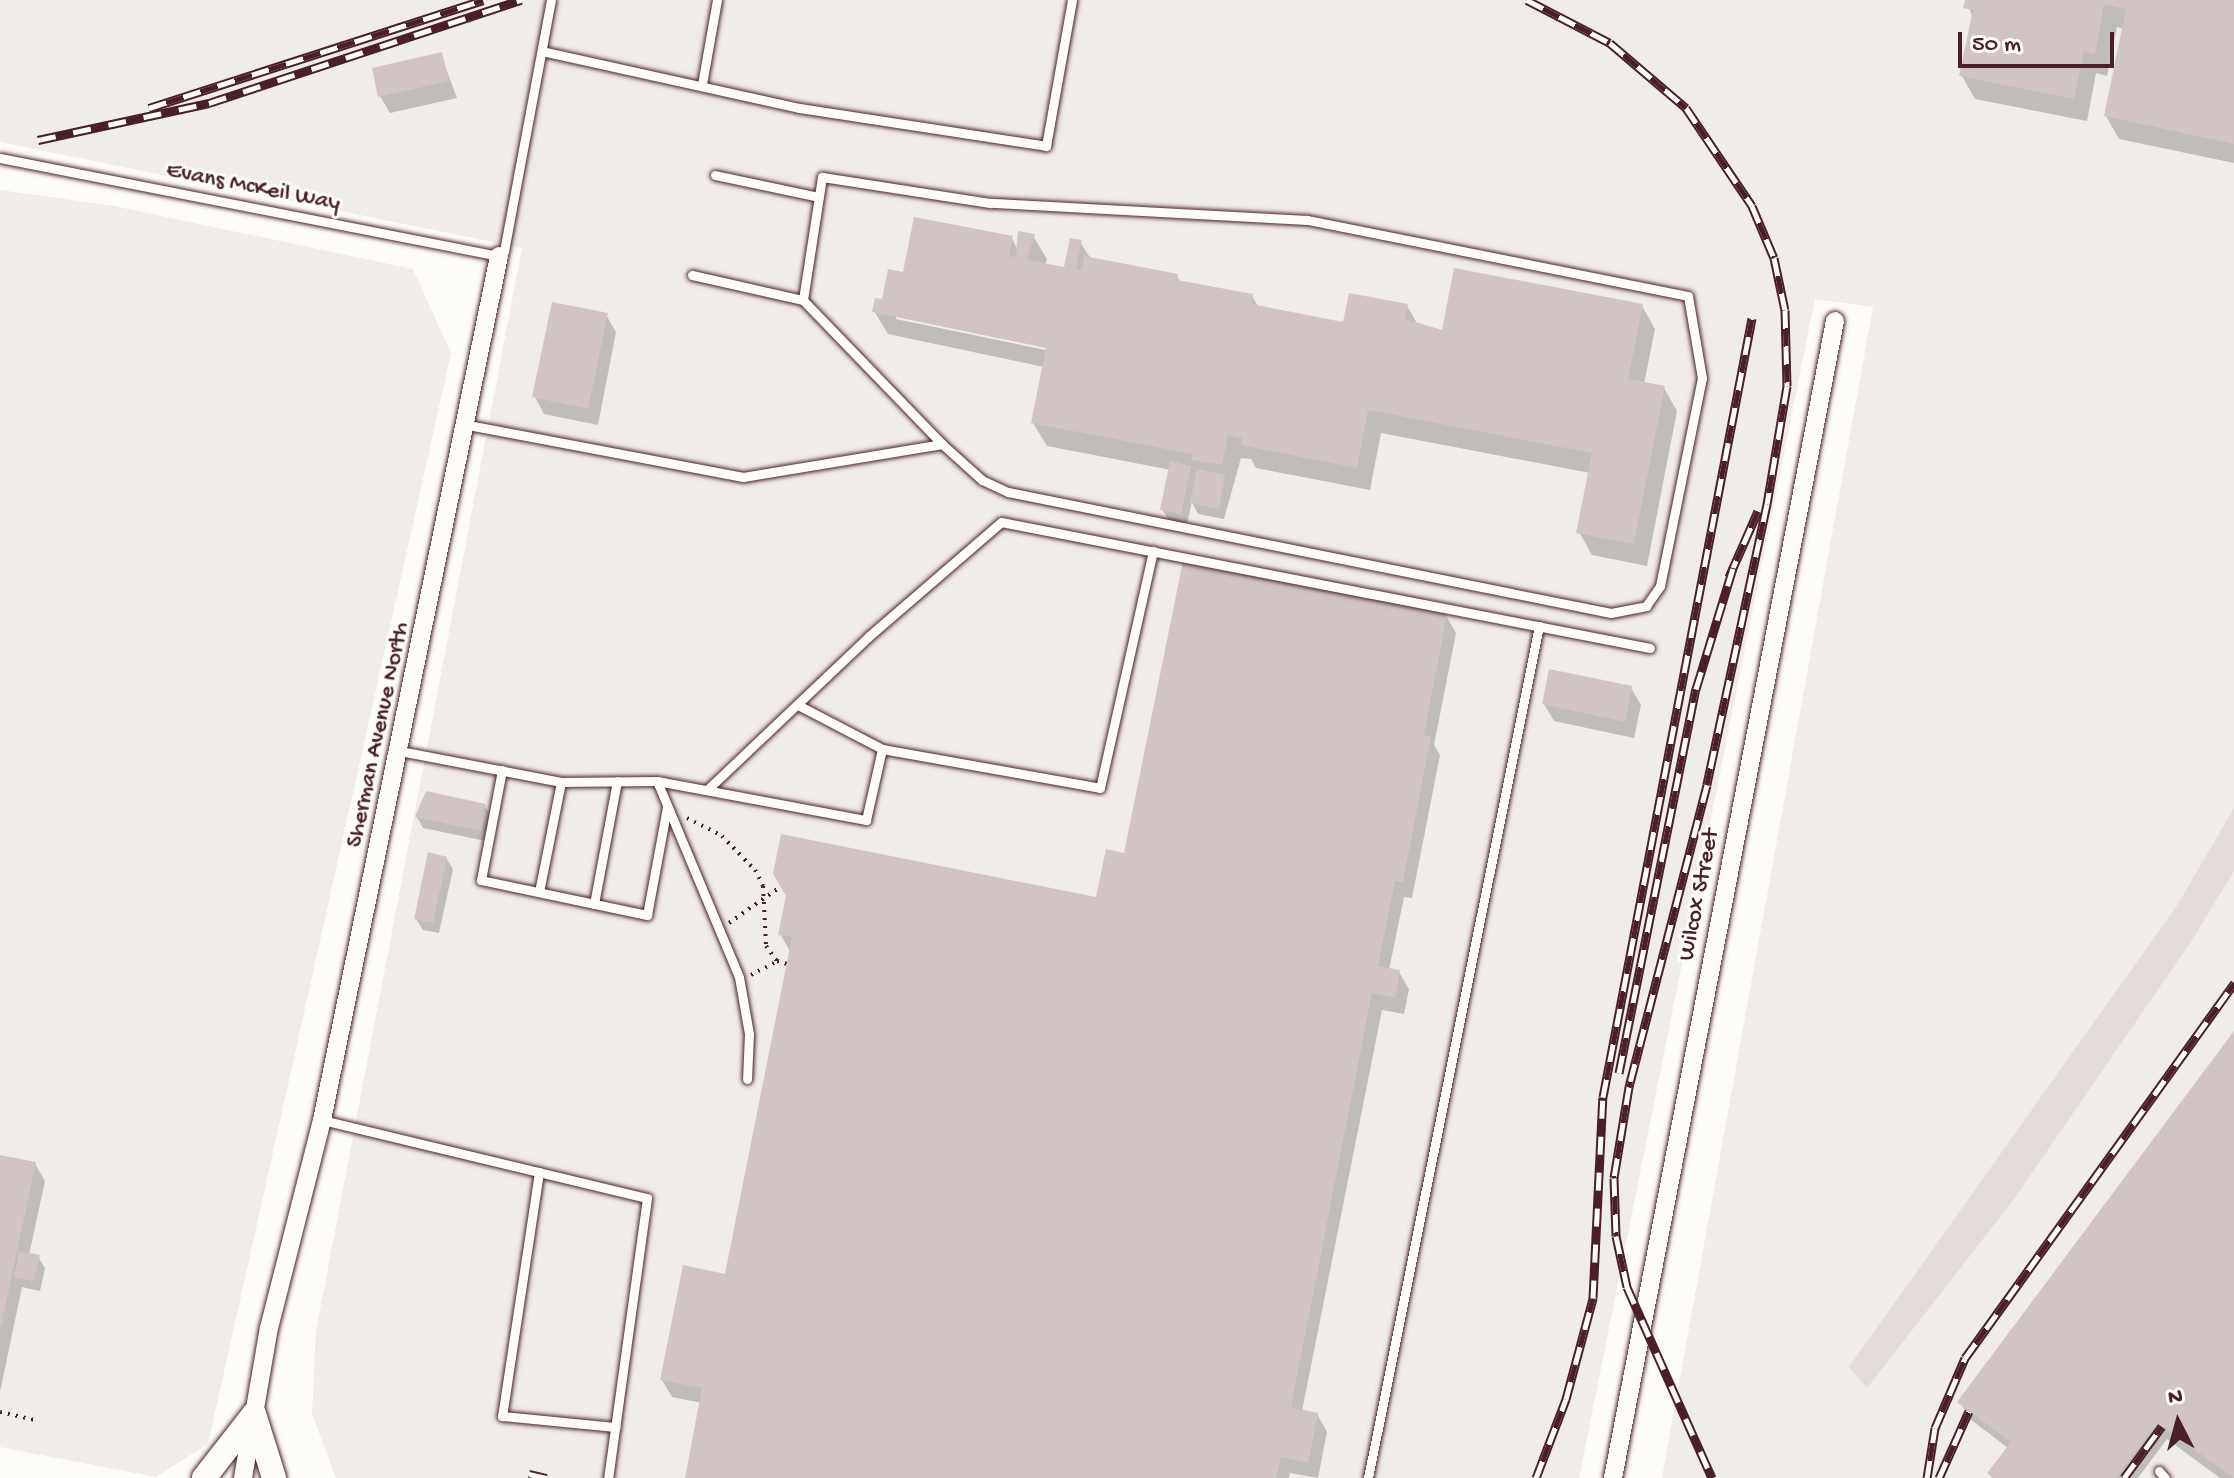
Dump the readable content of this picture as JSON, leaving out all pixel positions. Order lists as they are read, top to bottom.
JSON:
{
  "streets": {
    "street": ["Sherman Avenue North", "Wilcox Street"],
    "lane": ["Evans McKeil Way"]
  },
  "crossings": [
    ["Evans McKeil Way", "Sherman Avenue North"]
  ],
  "scale_bar": "50 m",
  "north": "top"
}
